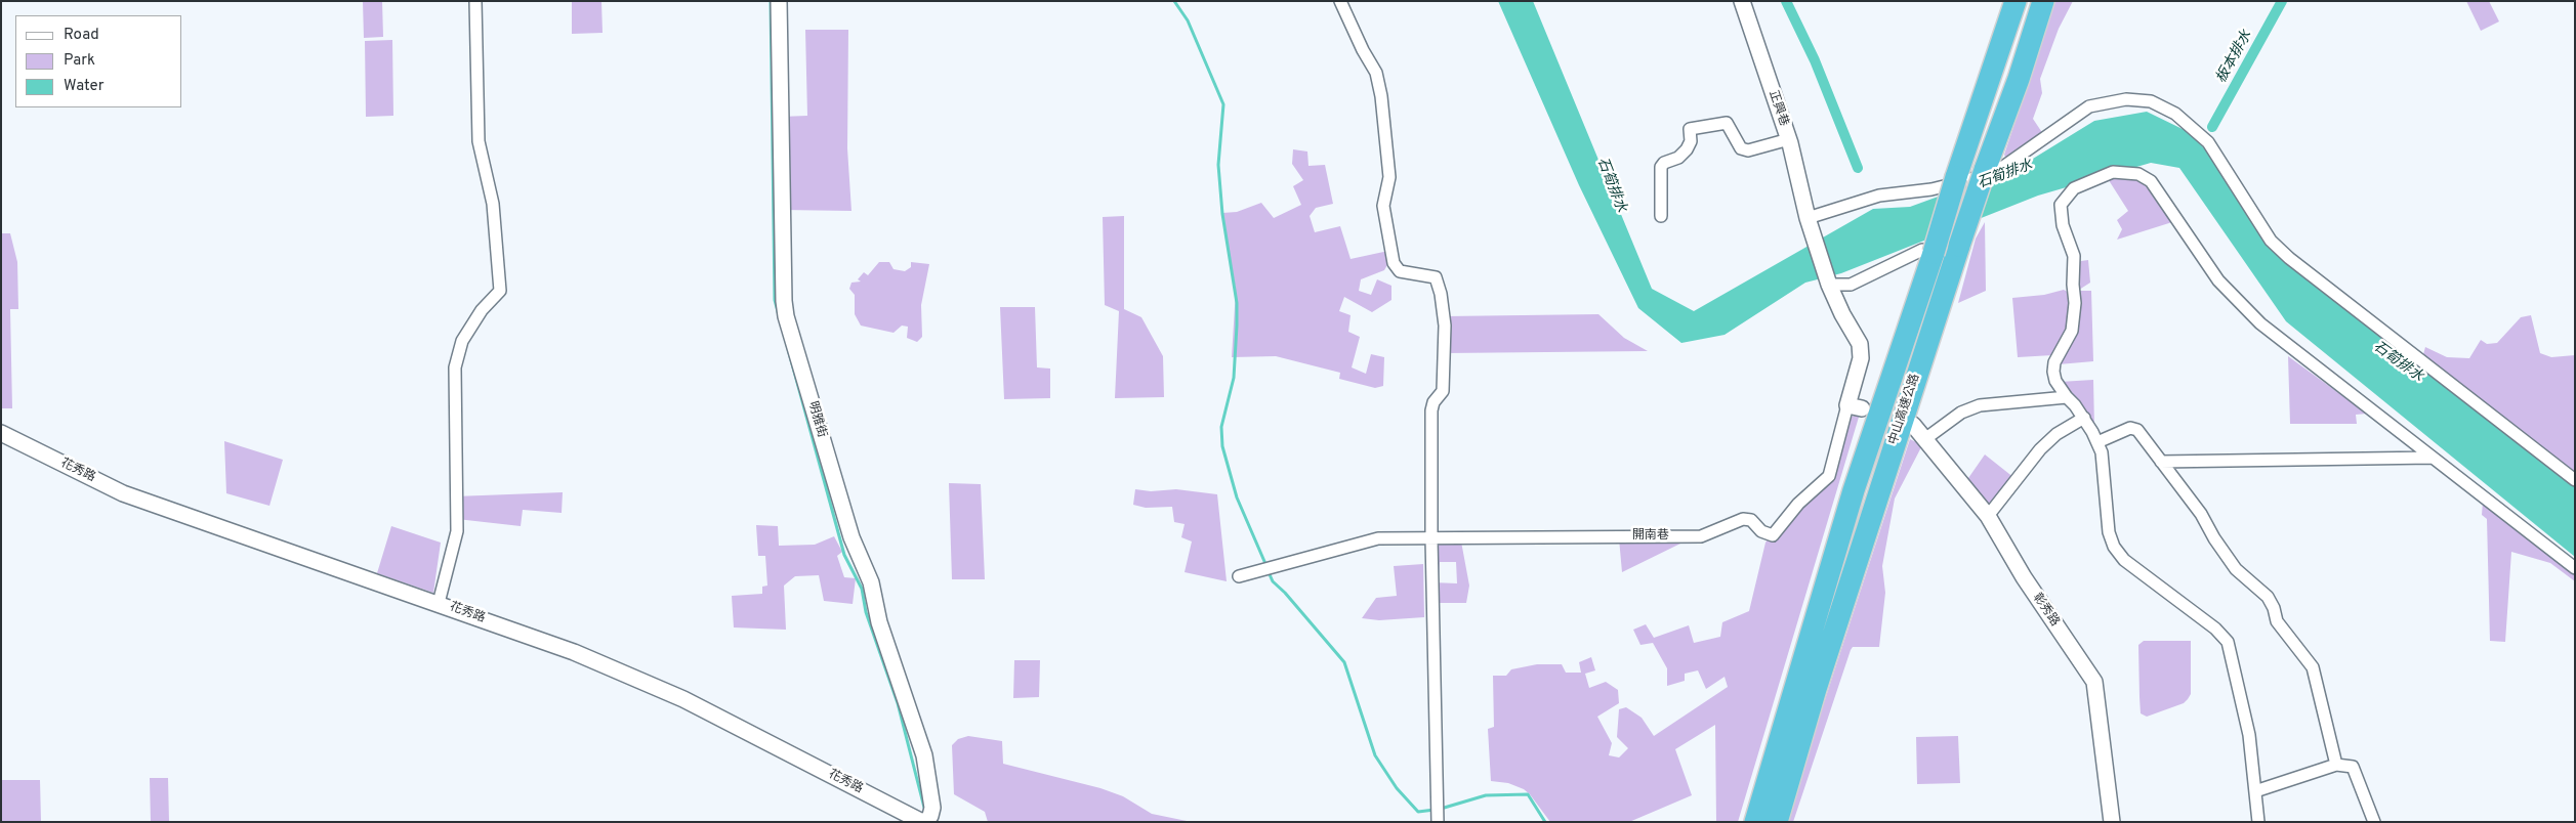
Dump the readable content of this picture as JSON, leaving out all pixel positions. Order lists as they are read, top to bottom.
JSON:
{
  "streets": {
    "highway": ["中山高速公路"],
    "street": [
      "正興巷",
      "明雅街",
      "花秀路",
      "開南巷",
      "彰秀路"
    ]
  },
  "crossings": [
    ["正興巷", "開南巷"],
    ["明雅街", "花秀路"]
  ],
  "water": ["板本排水", "石筍排水"],
  "legend": ["Road", "Park", "Water"]
}
